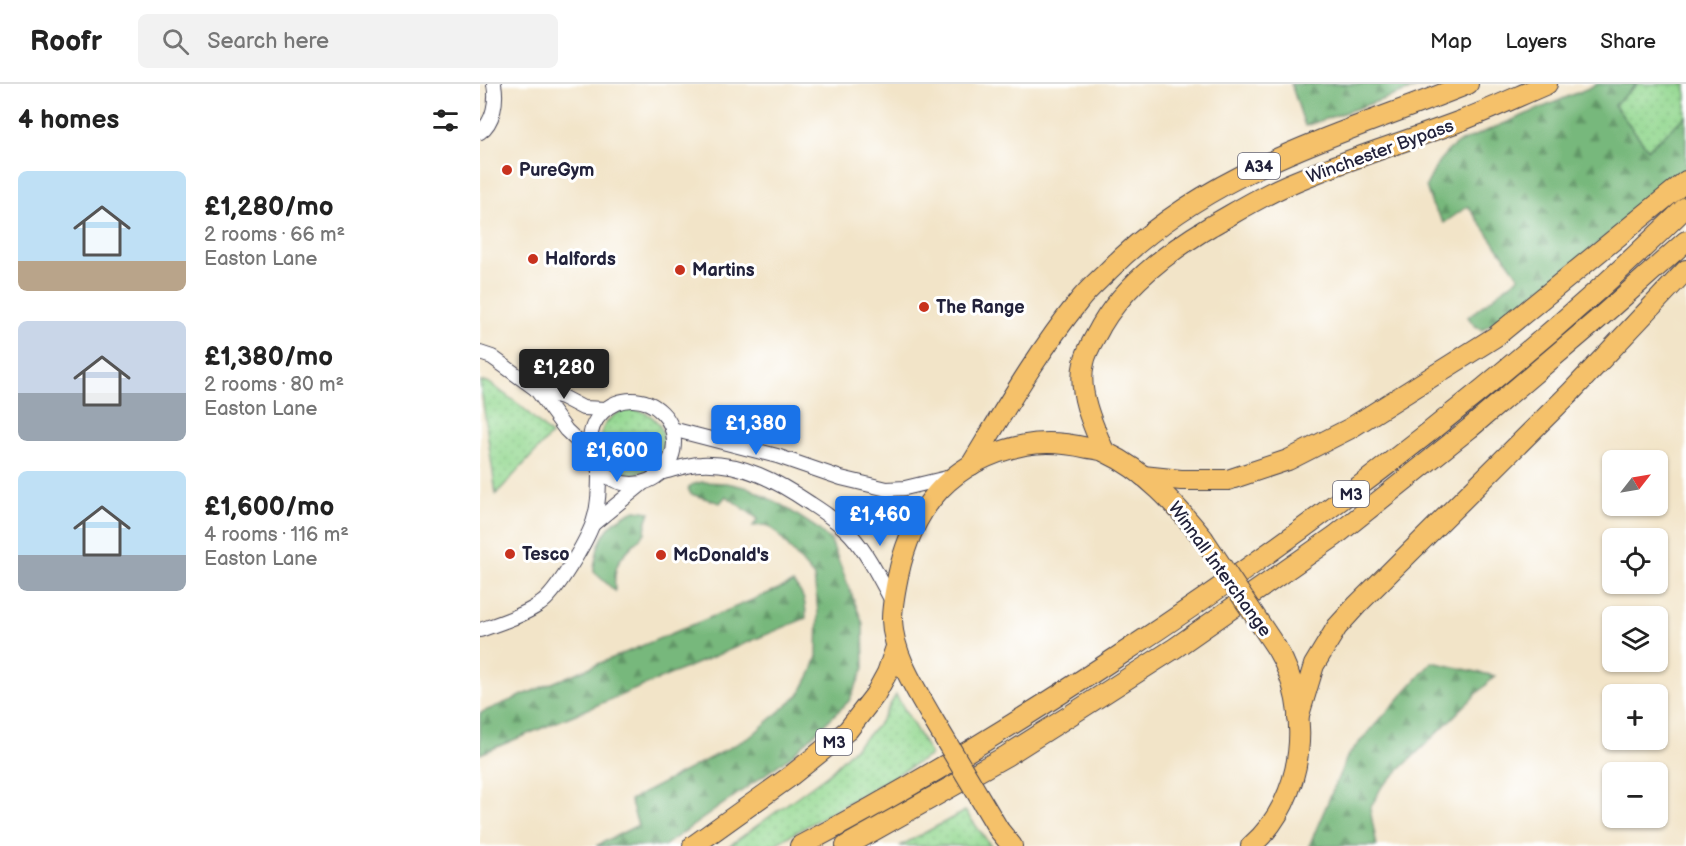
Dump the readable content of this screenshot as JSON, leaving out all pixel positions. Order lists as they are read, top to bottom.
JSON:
{
  "streets": {
    "highway": [
      "Winchester Bypass",
      "A34",
      "M3",
      "Winnall Interchange"
    ]
  },
  "crossings": [
    ["Winchester Bypass", "Winnall Interchange"],
    ["M3", "Winnall Interchange"]
  ],
  "places": [
    "PureGym",
    "Halfords",
    "Martins",
    "The Range",
    "Tesco",
    "McDonald's"
  ],
  "north": "top right",
  "page": {
    "header": "Roofr",
    "search": "Search here",
    "nav": ["Map", "Layers", "Share"],
    "heading": "4 homes",
    "list": [
      {
        "name": "£1,280/mo",
        "note": "2 rooms · 66 m² · Easton Lane"
      },
      {
        "name": "£1,380/mo",
        "note": "2 rooms · 80 m² · Easton Lane"
      },
      {
        "name": "£1,600/mo",
        "note": "4 rooms · 116 m² · Easton Lane"
      }
    ],
    "price": [
      "£1,280",
      "£1,380",
      "£1,600",
      "£1,460"
    ],
    "map_buttons": ["+", "−"]
  }
}
